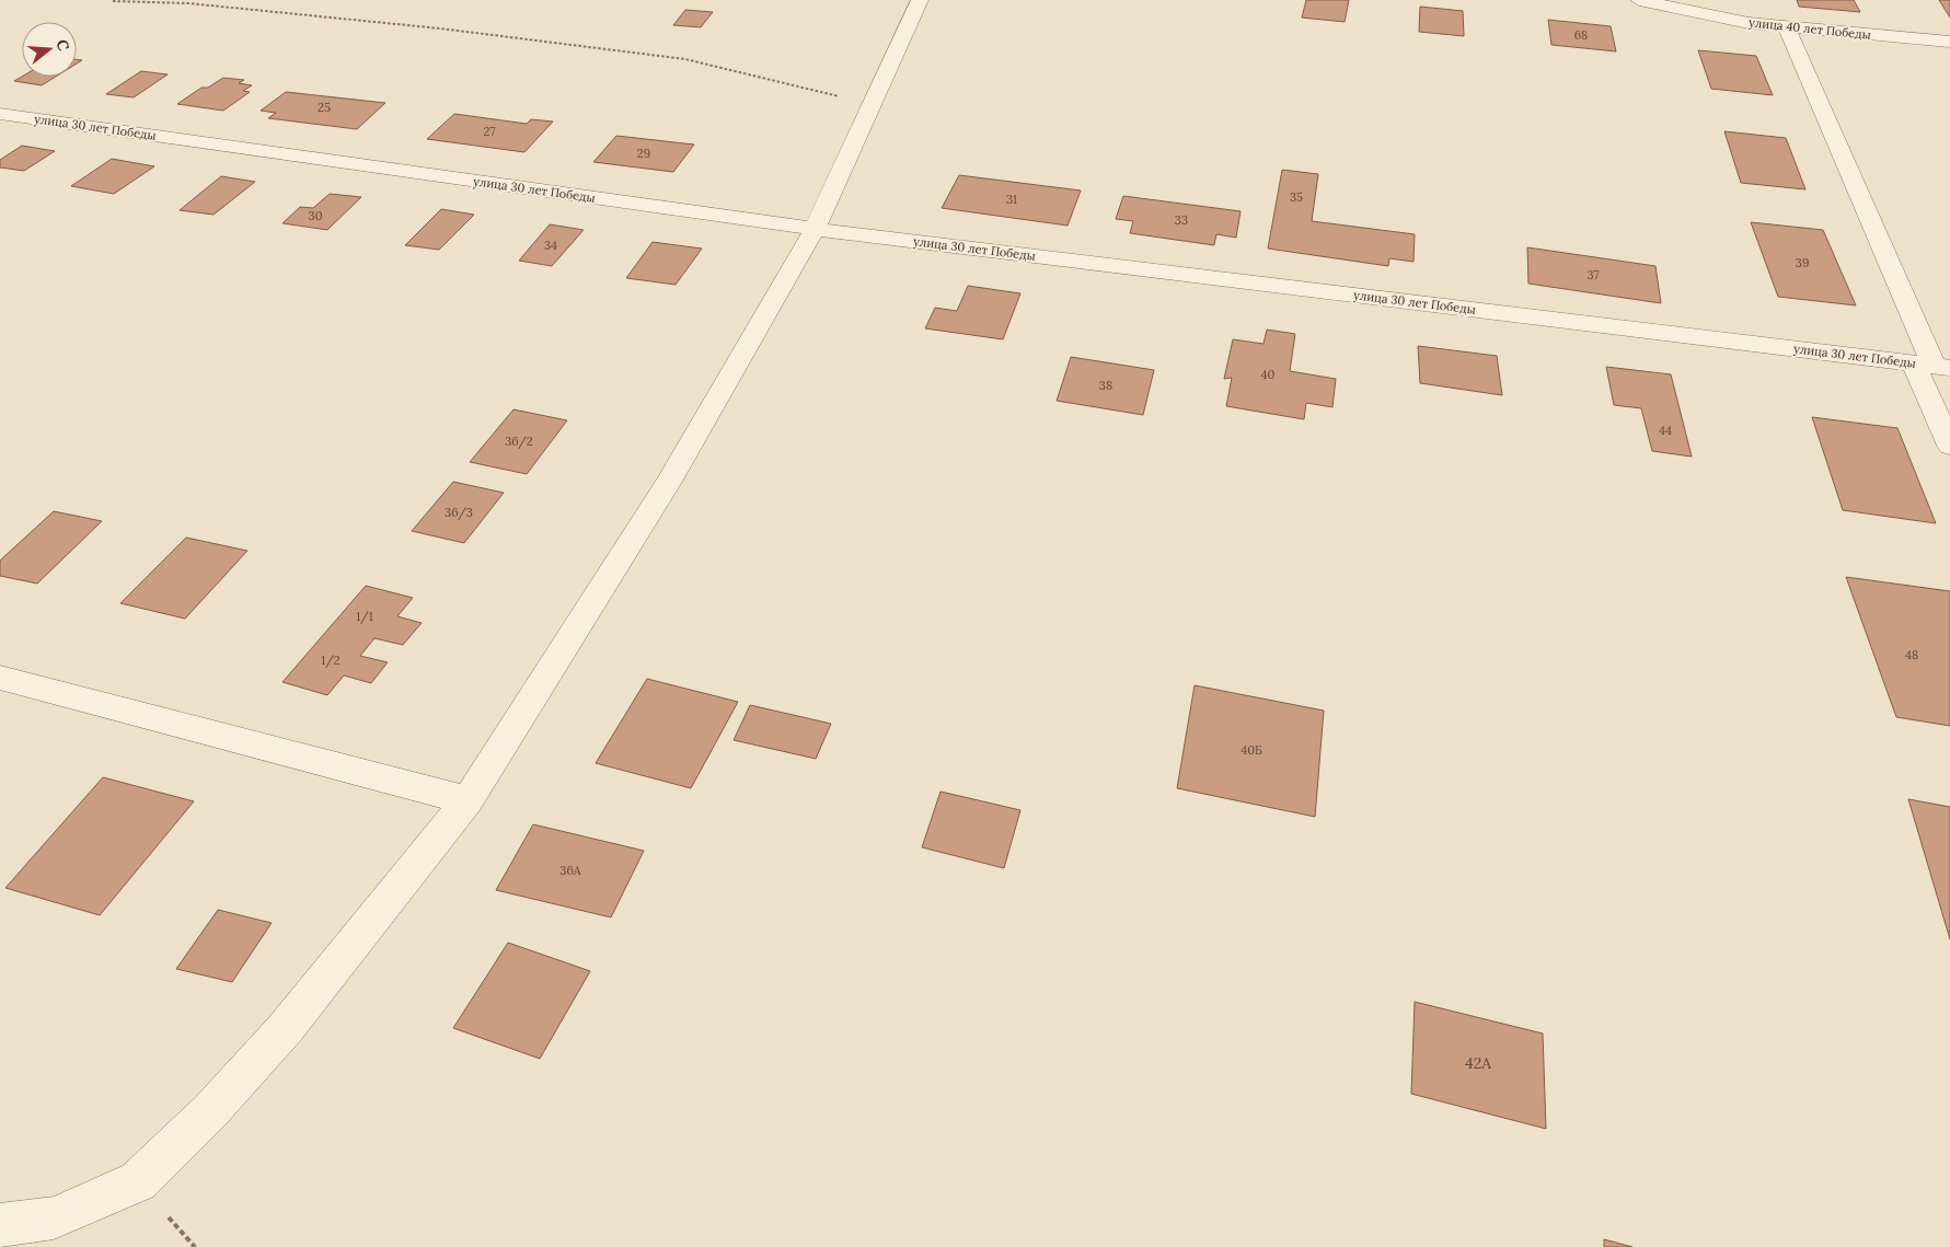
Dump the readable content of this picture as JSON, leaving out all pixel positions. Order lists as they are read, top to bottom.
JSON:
{
  "streets": {
    "street": ["улица 40 лет Победы", "улица 30 лет Победы"]
  },
  "house_numbers": [
    "68",
    "25",
    "27",
    "29",
    "35",
    "31",
    "30",
    "33",
    "34",
    "39",
    "37",
    "40",
    "38",
    "44",
    "36/2",
    "36/3",
    "1/1",
    "48",
    "1/2",
    "40Б",
    "36А",
    "42А"
  ],
  "north": "right"
}
